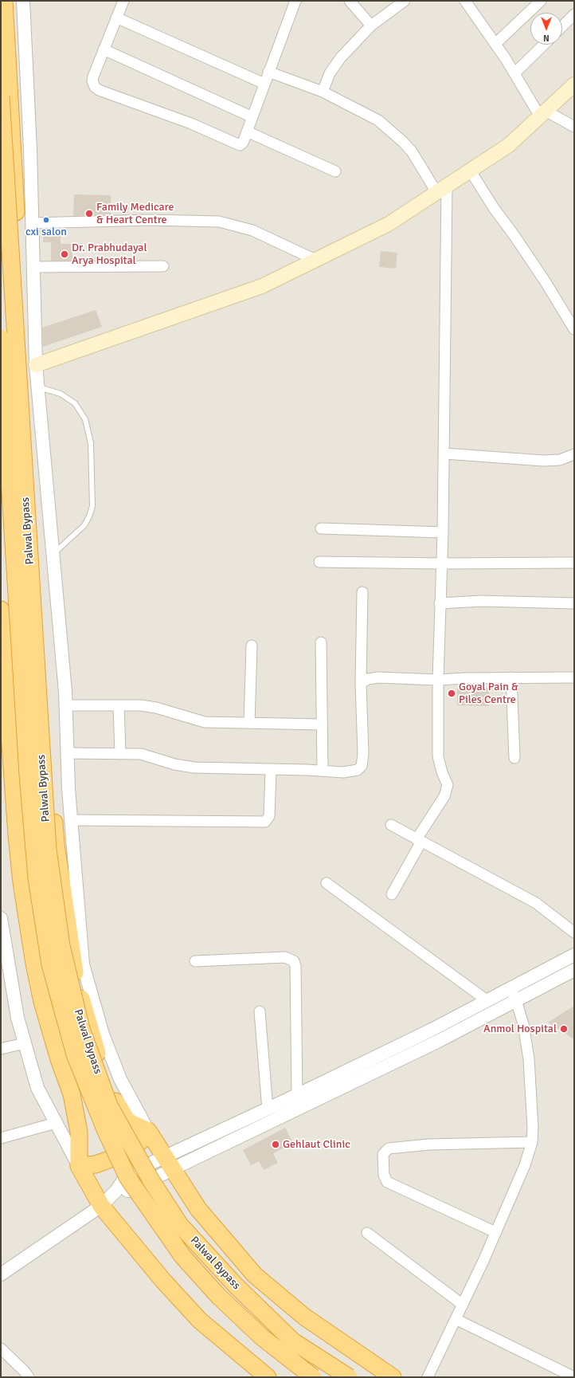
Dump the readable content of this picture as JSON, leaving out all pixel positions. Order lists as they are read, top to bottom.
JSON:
{
  "streets": {
    "highway": ["Palwal Bypass"]
  },
  "places": [
    "Family Medicare & Heart Centre",
    "cxi salon",
    "Dr. Prabhudayal Arya Hospital",
    "Goyal Pain & Piles Centre",
    "Anmol Hospital",
    "Gehlaut Clinic"
  ],
  "north": "bottom"
}
